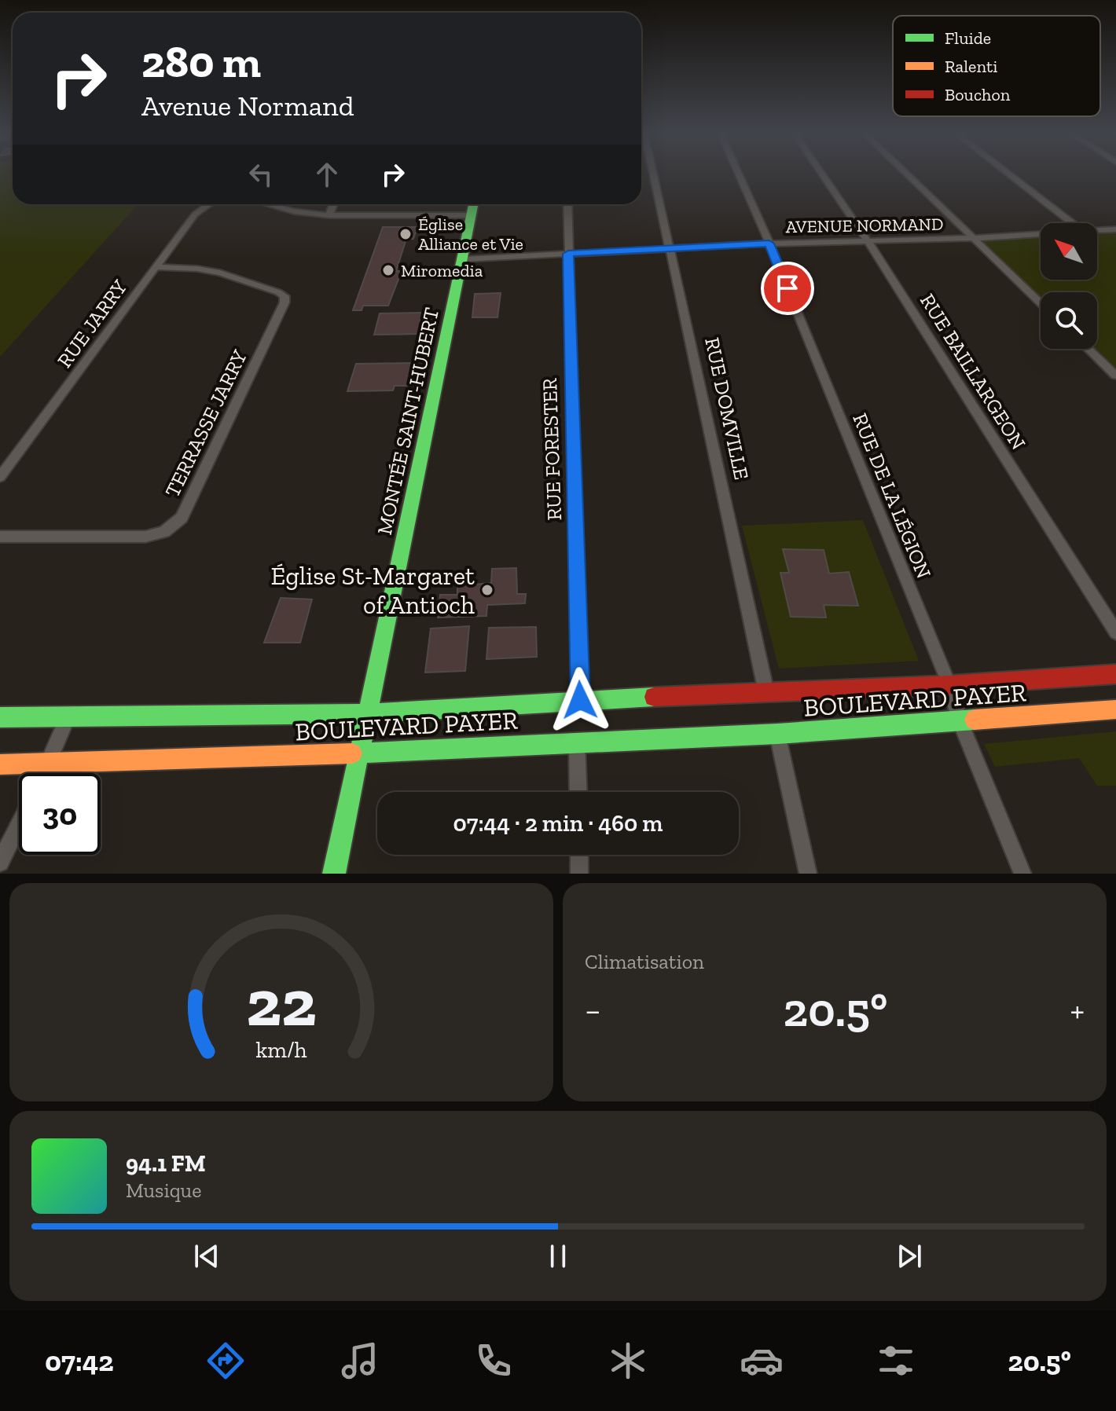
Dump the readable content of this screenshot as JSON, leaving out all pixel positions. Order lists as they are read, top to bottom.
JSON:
{
  "streets": {
    "street": [
      "AVENUE NORMAND",
      "RUE JARRY",
      "RUE BAILLARGEON",
      "RUE DOMVILLE",
      "MONTÉE SAINT-HUBERT",
      "TERRASSE JARRY",
      "RUE FORESTER",
      "RUE DE LA LÉGION",
      "BOULEVARD PAYER"
    ]
  },
  "crossings": [
    ["AVENUE NORMAND", "RUE BAILLARGEON"],
    ["AVENUE NORMAND", "RUE DOMVILLE"],
    ["AVENUE NORMAND", "MONTÉE SAINT-HUBERT"],
    ["AVENUE NORMAND", "RUE FORESTER"],
    ["AVENUE NORMAND", "RUE DE LA LÉGION"],
    ["RUE JARRY", "TERRASSE JARRY"],
    ["RUE DOMVILLE", "BOULEVARD PAYER"],
    ["MONTÉE SAINT-HUBERT", "BOULEVARD PAYER"],
    ["RUE FORESTER", "BOULEVARD PAYER"],
    ["RUE DE LA LÉGION", "BOULEVARD PAYER"]
  ],
  "places": ["Église Alliance et Vie", "Miromedia", "Église St-Margaret of Antioch"],
  "legend": ["Fluide", "Ralenti", "Bouchon"],
  "north": "top left",
  "page": {
    "turn": ["280 m", "Avenue Normand"],
    "limit": "30",
    "trip": "07:44 · 2 min · 460 m",
    "tile": "Climatisation",
    "heat": ["−", "20.5°", "+"],
    "song": ["94.1 FM", "Musique"],
    "tabs": ["07:42", "20.5°"],
    "gauge": ["22", "km/h"]
  }
}
